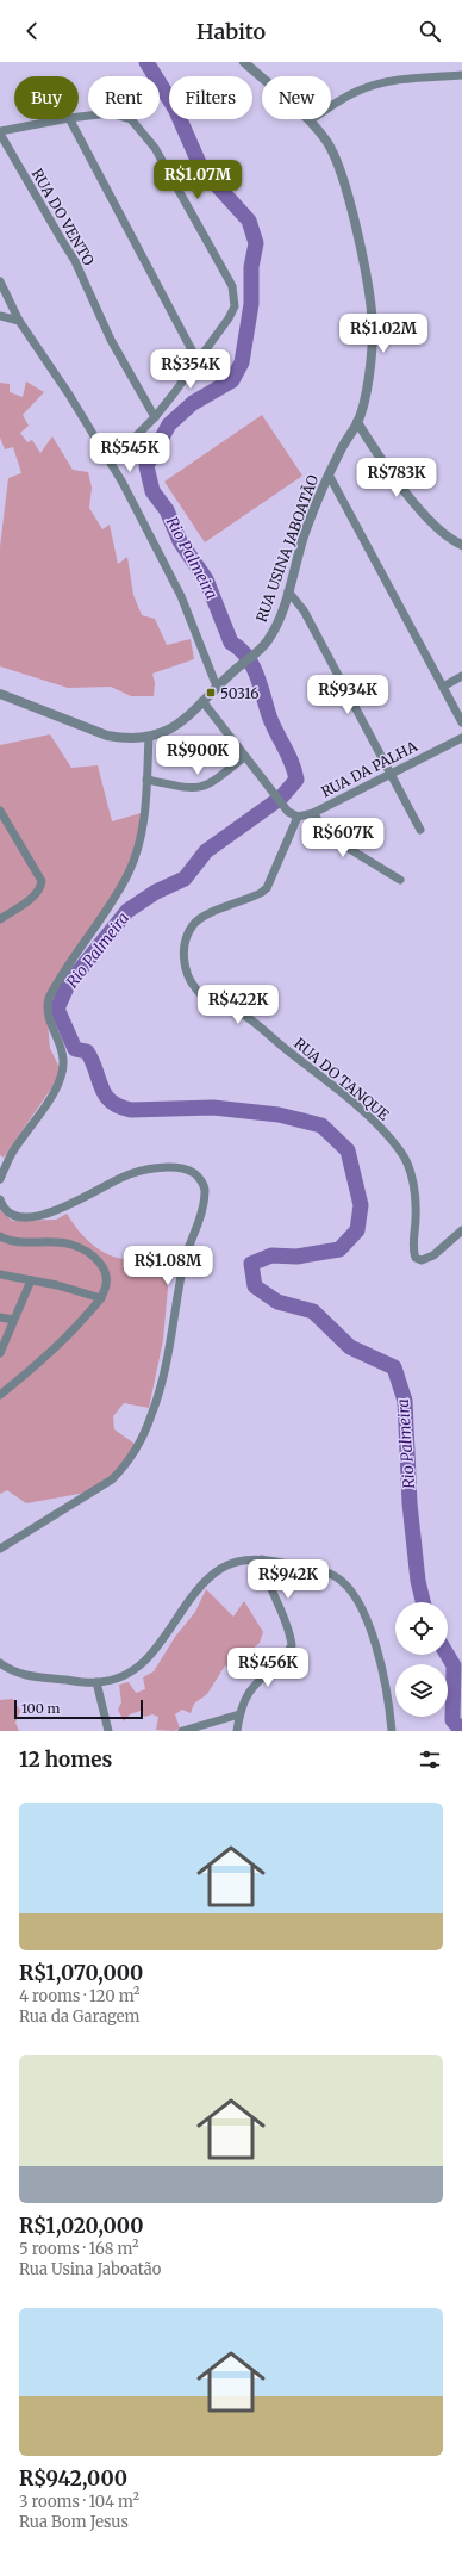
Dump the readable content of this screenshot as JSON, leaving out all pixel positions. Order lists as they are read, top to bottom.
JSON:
{
  "streets": {
    "street": [
      "RUA DO VENTO",
      "RUA USINA JABOATÃO",
      "RUA DA PALHA",
      "RUA DO TANQUE"
    ]
  },
  "crossings": [
    ["RUA DA PALHA", "RUA DO TANQUE"]
  ],
  "water": ["Rio Palmeira"],
  "places": {
    "transit": ["50316"]
  },
  "scale_bar": "100 m",
  "page": {
    "header": "Habito",
    "chip": [
      "Buy",
      "Rent",
      "Filters",
      "New"
    ],
    "price": [
      "R$1.07M",
      "R$1.02M",
      "R$354K",
      "R$545K",
      "R$783K",
      "R$934K",
      "R$900K",
      "R$607K",
      "R$422K",
      "R$1.08M",
      "R$942K",
      "R$456K"
    ],
    "scale": "100 m",
    "heading": "12 homes",
    "list": [
      {
        "name": "R$1,070,000",
        "note": "4 rooms · 120 m² · Rua da Garagem"
      },
      {
        "name": "R$1,020,000",
        "note": "5 rooms · 168 m² · Rua Usina Jaboatão"
      },
      {
        "name": "R$942,000",
        "note": "3 rooms · 104 m² · Rua Bom Jesus"
      }
    ]
  }
}
